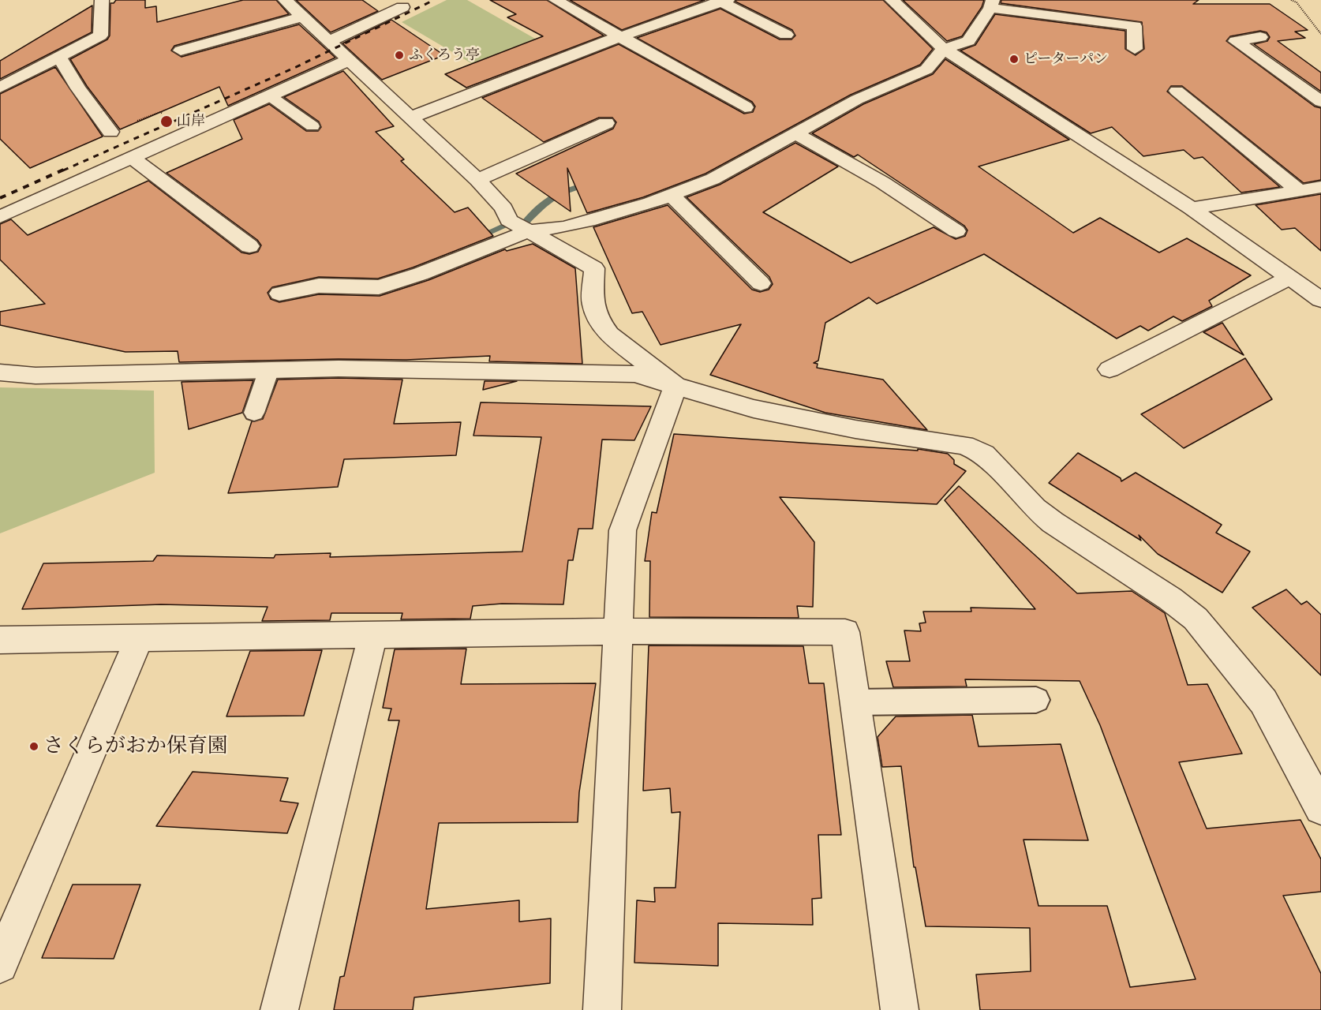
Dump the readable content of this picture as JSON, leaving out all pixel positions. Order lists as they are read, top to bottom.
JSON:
{
  "places": [
    "ふくろう亭",
    "ピーターパン",
    "山岸",
    "さくらがおか保育園"
  ]
}
